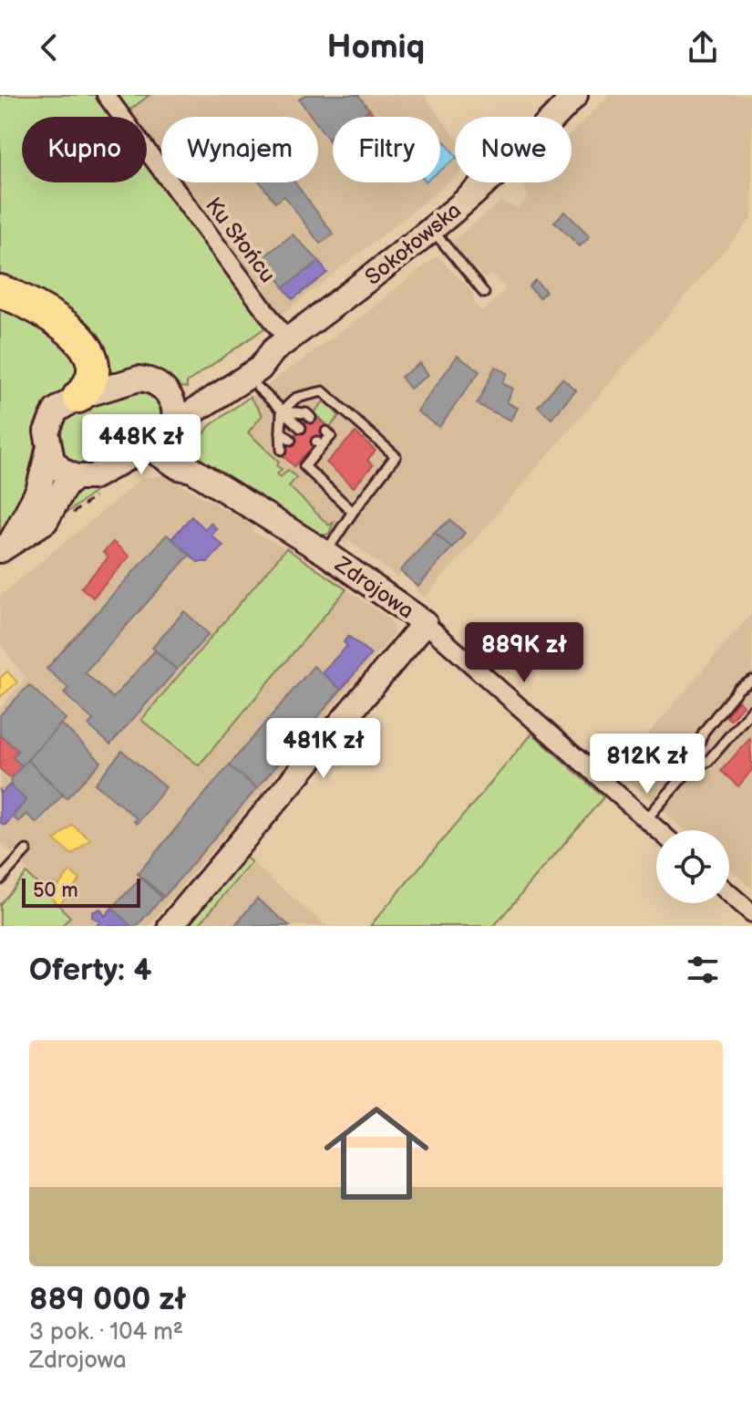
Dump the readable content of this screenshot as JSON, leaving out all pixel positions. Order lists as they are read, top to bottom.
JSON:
{
  "streets": {
    "street": ["Ku Słońcu", "Sokołowska", "Zdrojowa"]
  },
  "crossings": [
    ["Ku Słońcu", "Sokołowska"],
    ["Sokołowska", "Zdrojowa"]
  ],
  "scale_bar": "50 m",
  "page": {
    "header": "Homiq",
    "chip": [
      "Kupno",
      "Wynajem",
      "Filtry",
      "Nowe"
    ],
    "price": [
      "448K zł",
      "889K zł",
      "481K zł",
      "812K zł"
    ],
    "scale": "50 m",
    "heading": "Oferty: 4",
    "list": [
      {
        "name": "889 000 zł",
        "note": "3 pok. · 104 m² · Zdrojowa"
      }
    ]
  }
}
